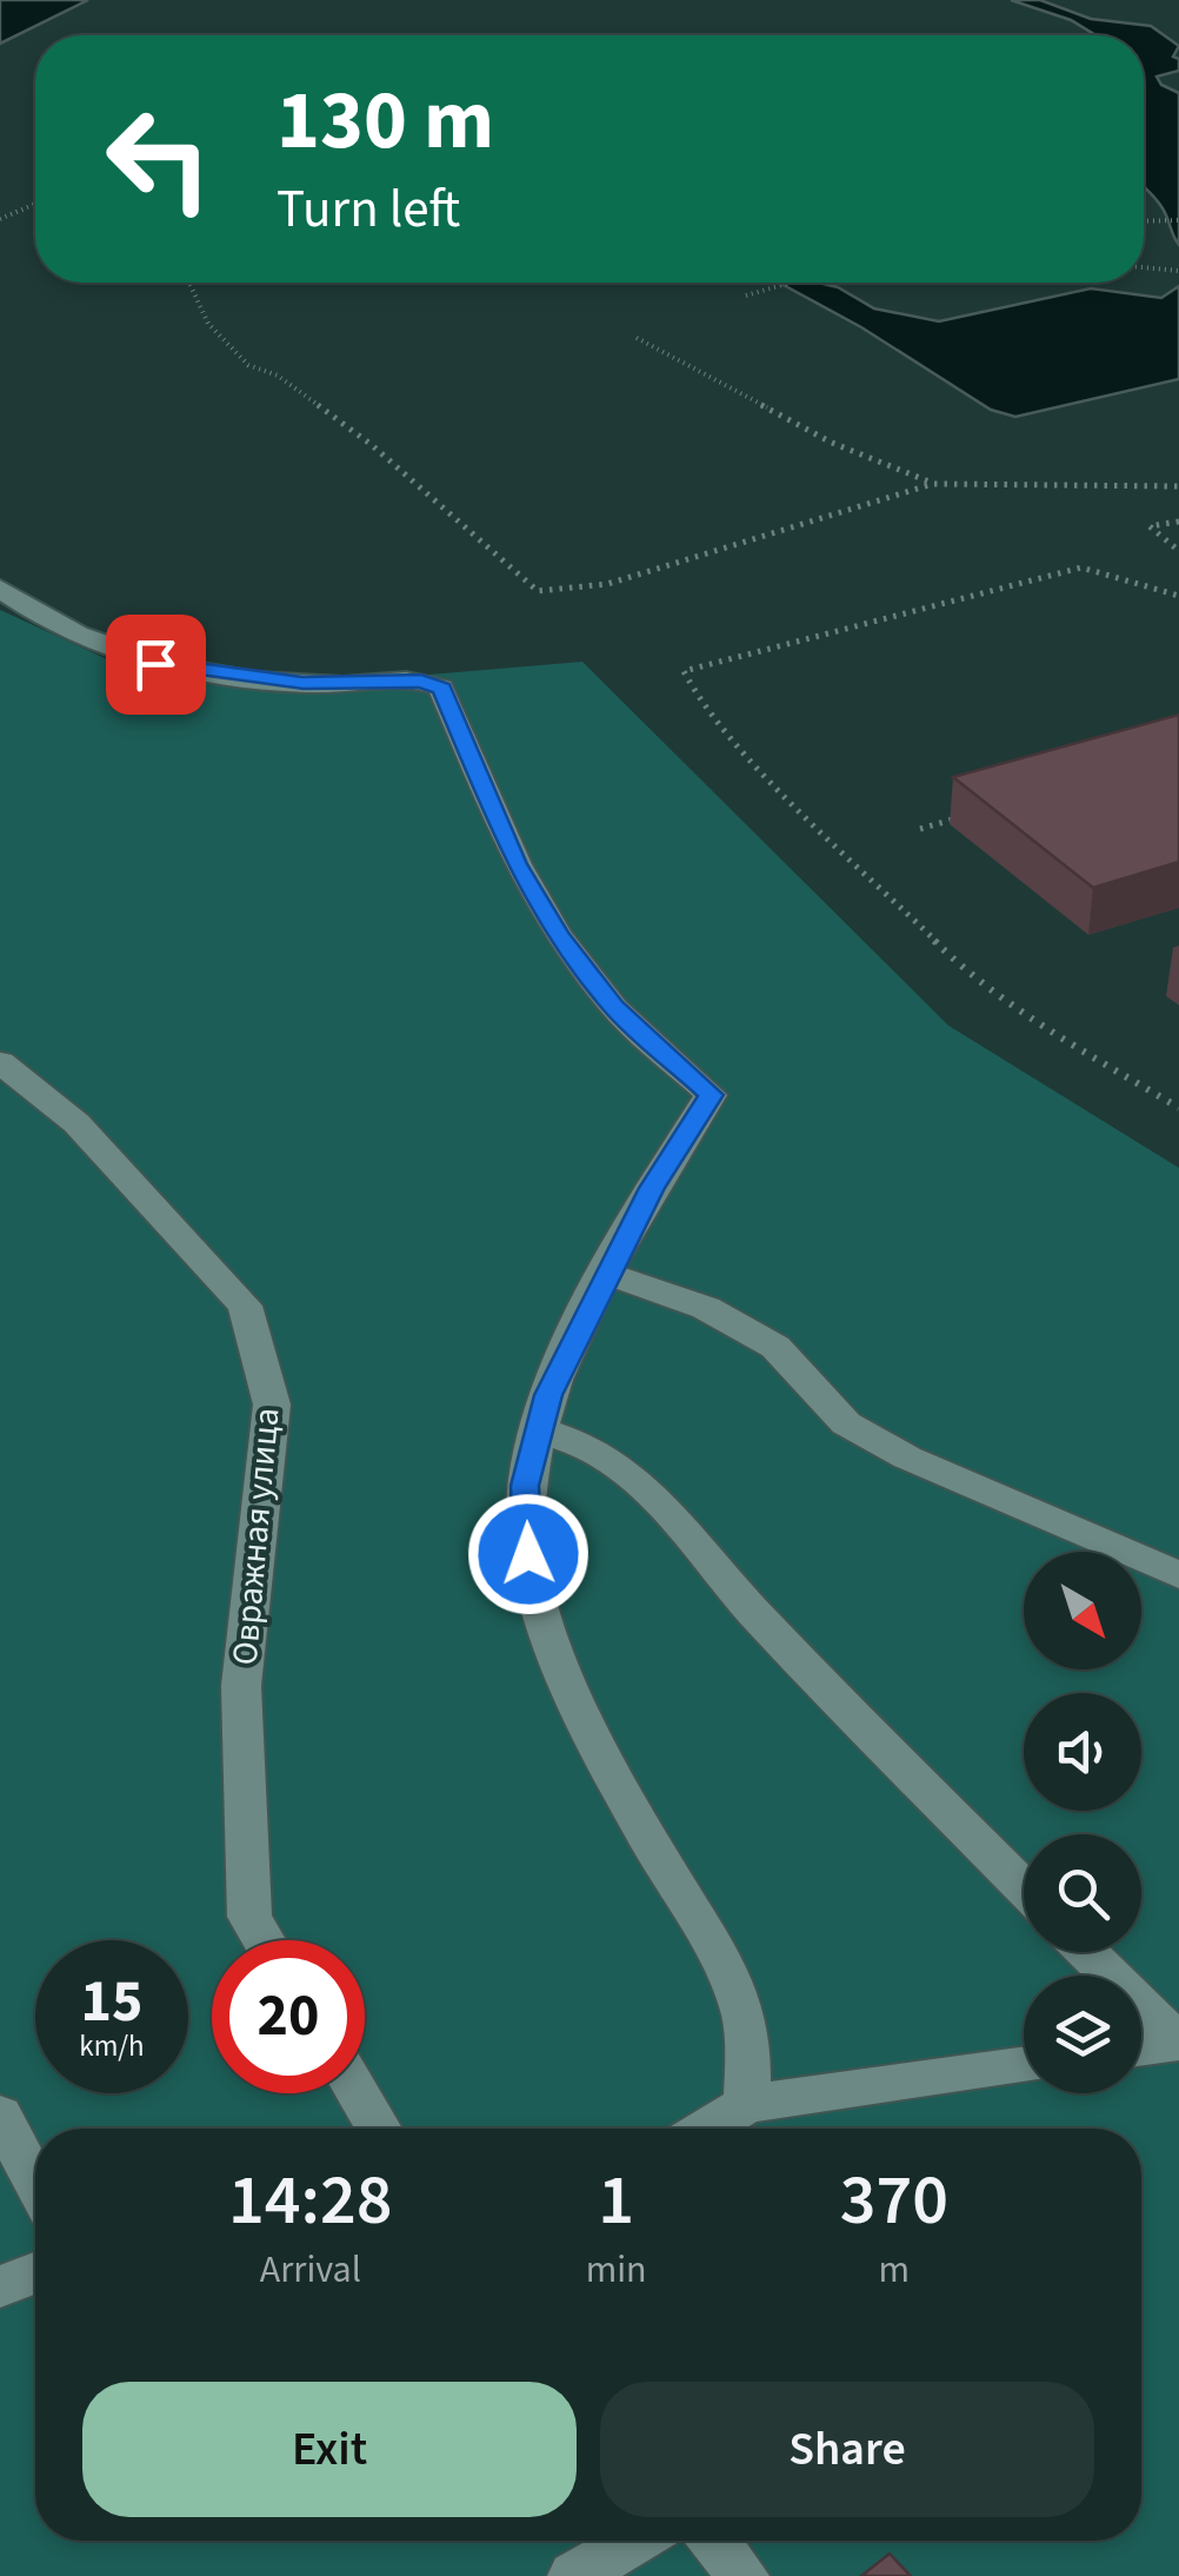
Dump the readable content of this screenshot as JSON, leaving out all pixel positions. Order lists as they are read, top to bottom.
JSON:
{
  "streets": {
    "street": ["Овражная улица"]
  },
  "north": "bottom right",
  "page": {
    "turn": ["130 m", "Turn left"],
    "speed": "15 km/h",
    "limit": "20",
    "eta": [
      "14:28",
      "Arrival",
      "1",
      "min",
      "370",
      "m"
    ],
    "buttons": ["Exit", "Share"]
  }
}
